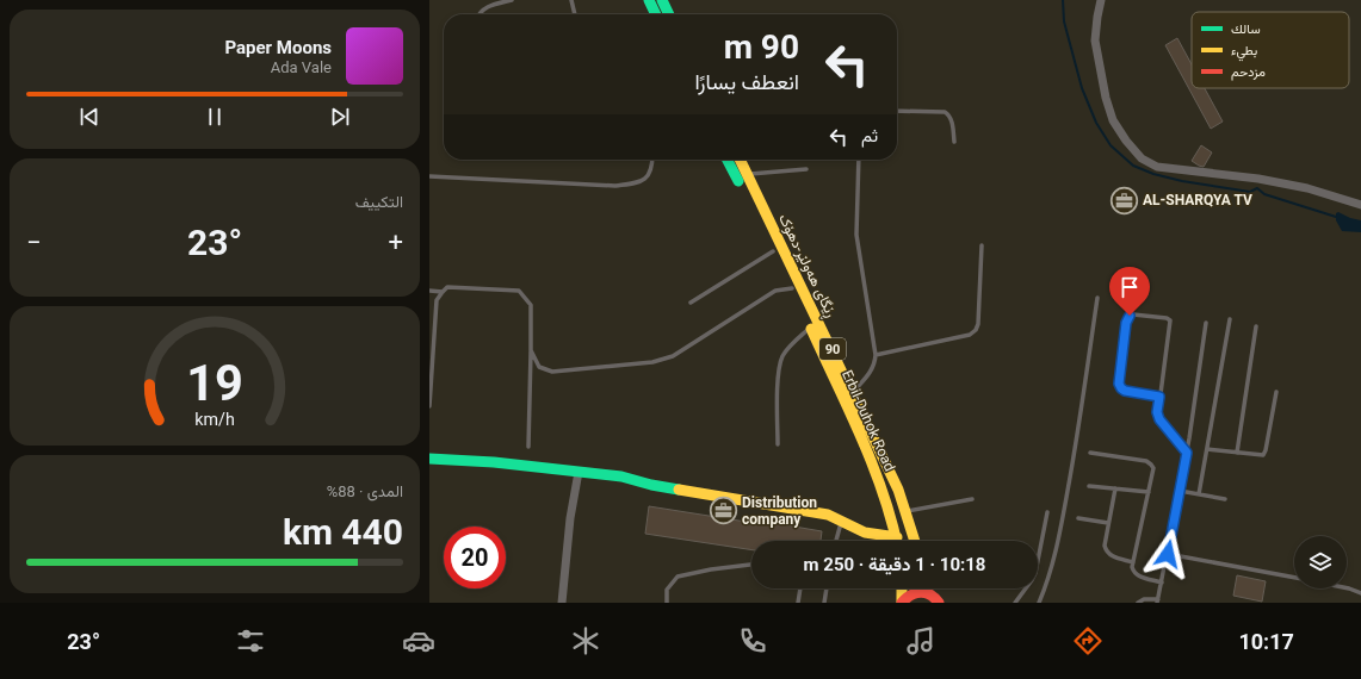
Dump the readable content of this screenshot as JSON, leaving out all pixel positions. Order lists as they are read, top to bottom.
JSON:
{
  "streets": {
    "main road": ["ڕێگای هەولێر-دهۆک", "90", "Erbil-Duhok Road"]
  },
  "places": {
    "office": ["AL-SHARQYA TV", "Distribution company"]
  },
  "legend": ["سالك", "بطيء", "مزدحم"],
  "page": {
    "turn": ["90 m", "انعطف يسارًا"],
    "song": ["Paper Moons", "Ada Vale"],
    "then": "ثم",
    "tile": [
      "التكييف",
      ["المدى · 88%", "440 km"]
    ],
    "heat": ["−", "23°", "+"],
    "limit": "20",
    "trip": "10:18 · 1 دقيقة · 250 m",
    "tabs": ["10:17", "23°"],
    "gauge": ["19", "km/h"]
  }
}
